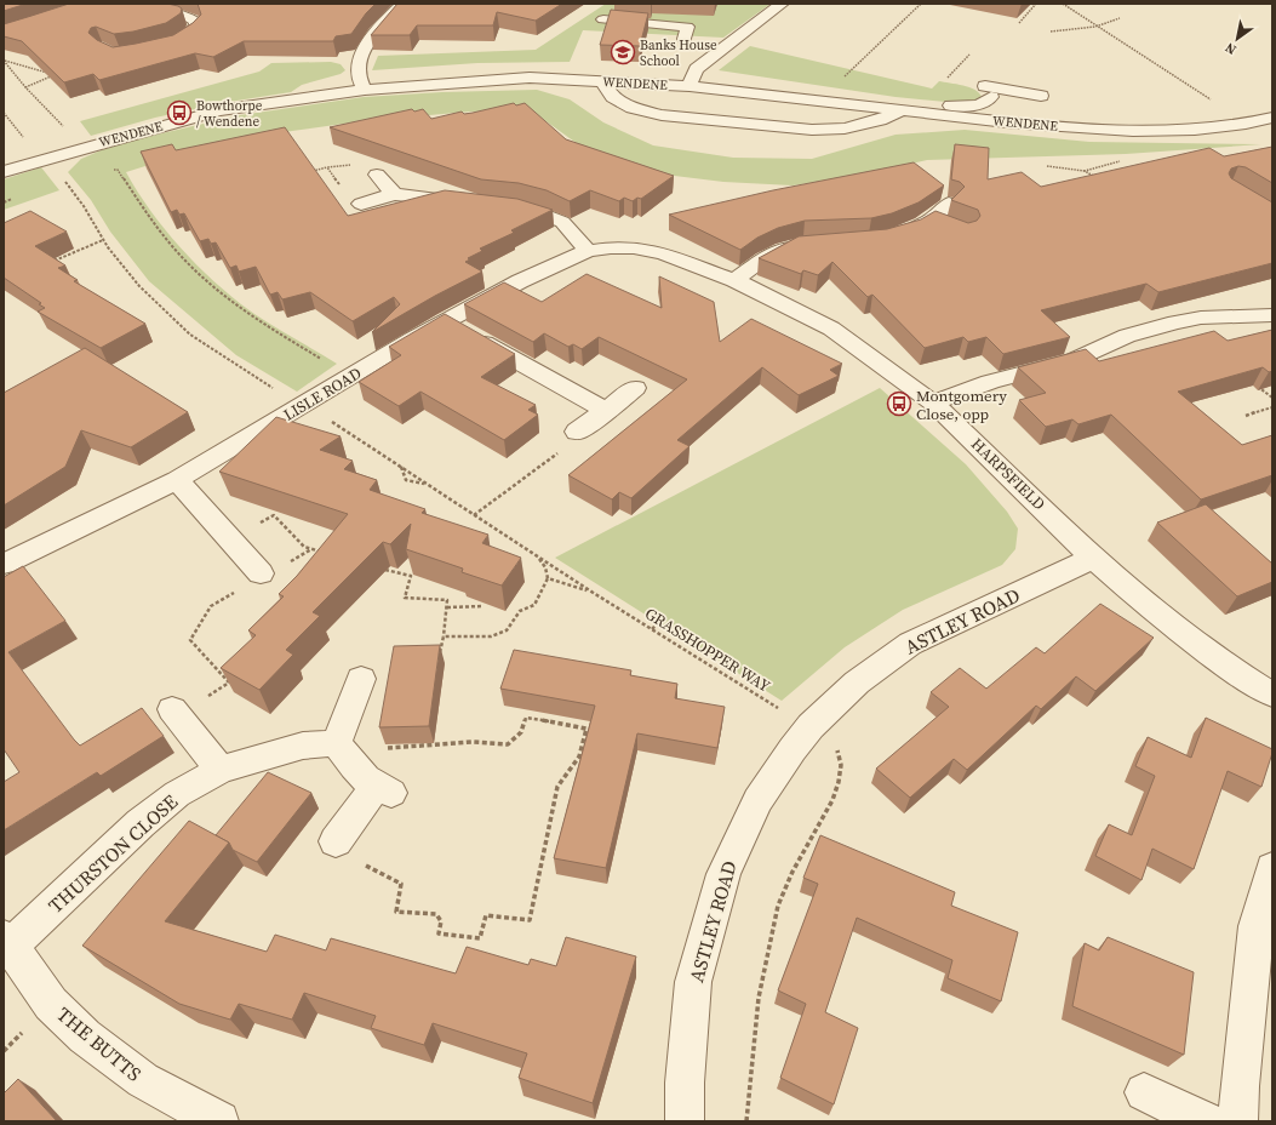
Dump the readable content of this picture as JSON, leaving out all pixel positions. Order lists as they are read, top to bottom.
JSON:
{
  "streets": {
    "street": [
      "WENDENE",
      "LISLE ROAD",
      "HARPSFIELD",
      "ASTLEY ROAD",
      "THURSTON CLOSE",
      "THE BUTTS"
    ],
    "path": ["GRASSHOPPER WAY"]
  },
  "crossings": [
    ["LISLE ROAD", "HARPSFIELD"],
    ["LISLE ROAD", "GRASSHOPPER WAY"],
    ["HARPSFIELD", "ASTLEY ROAD"],
    ["ASTLEY ROAD", "GRASSHOPPER WAY"],
    ["THURSTON CLOSE", "THE BUTTS"]
  ],
  "places": {
    "school or university": ["Banks House School"],
    "bus stop": ["Bowthorpe / Wendene", "Montgomery Close, opp"]
  },
  "north": "bottom left"
}
